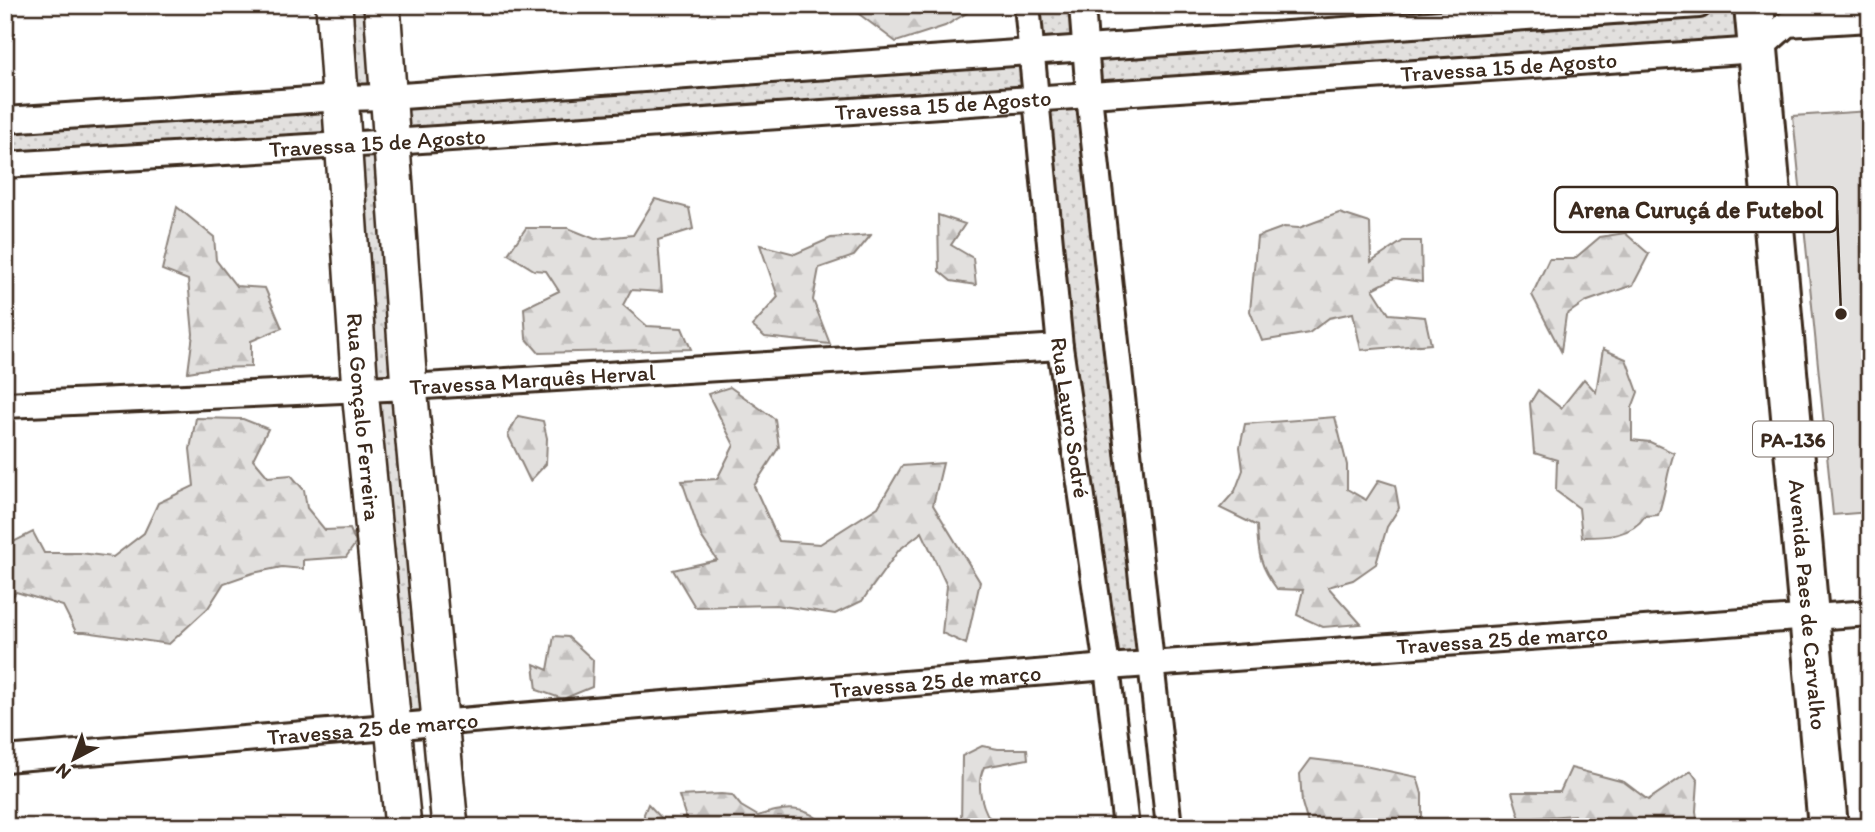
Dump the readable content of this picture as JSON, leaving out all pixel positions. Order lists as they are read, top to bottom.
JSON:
{
  "streets": {
    "main road": ["PA-136", "Avenida Paes de Carvalho"],
    "street": [
      "Travessa 15 de Agosto",
      "Travessa Marquês Herval",
      "Rua Gonçalo Ferreira",
      "Rua Lauro Sodré",
      "Travessa 25 de março"
    ]
  },
  "crossings": [
    ["Travessa 15 de Agosto", "Rua Gonçalo Ferreira"],
    ["Travessa 15 de Agosto", "Rua Lauro Sodré"],
    ["Travessa 15 de Agosto", "Avenida Paes de Carvalho"],
    ["Travessa Marquês Herval", "Rua Gonçalo Ferreira"],
    ["Travessa Marquês Herval", "Rua Lauro Sodré"],
    ["Rua Gonçalo Ferreira", "Travessa 25 de março"],
    ["Rua Lauro Sodré", "Travessa 25 de março"],
    ["Avenida Paes de Carvalho", "Travessa 25 de março"]
  ],
  "places": ["Arena Curuçá de Futebol"],
  "north": "bottom left"
}
